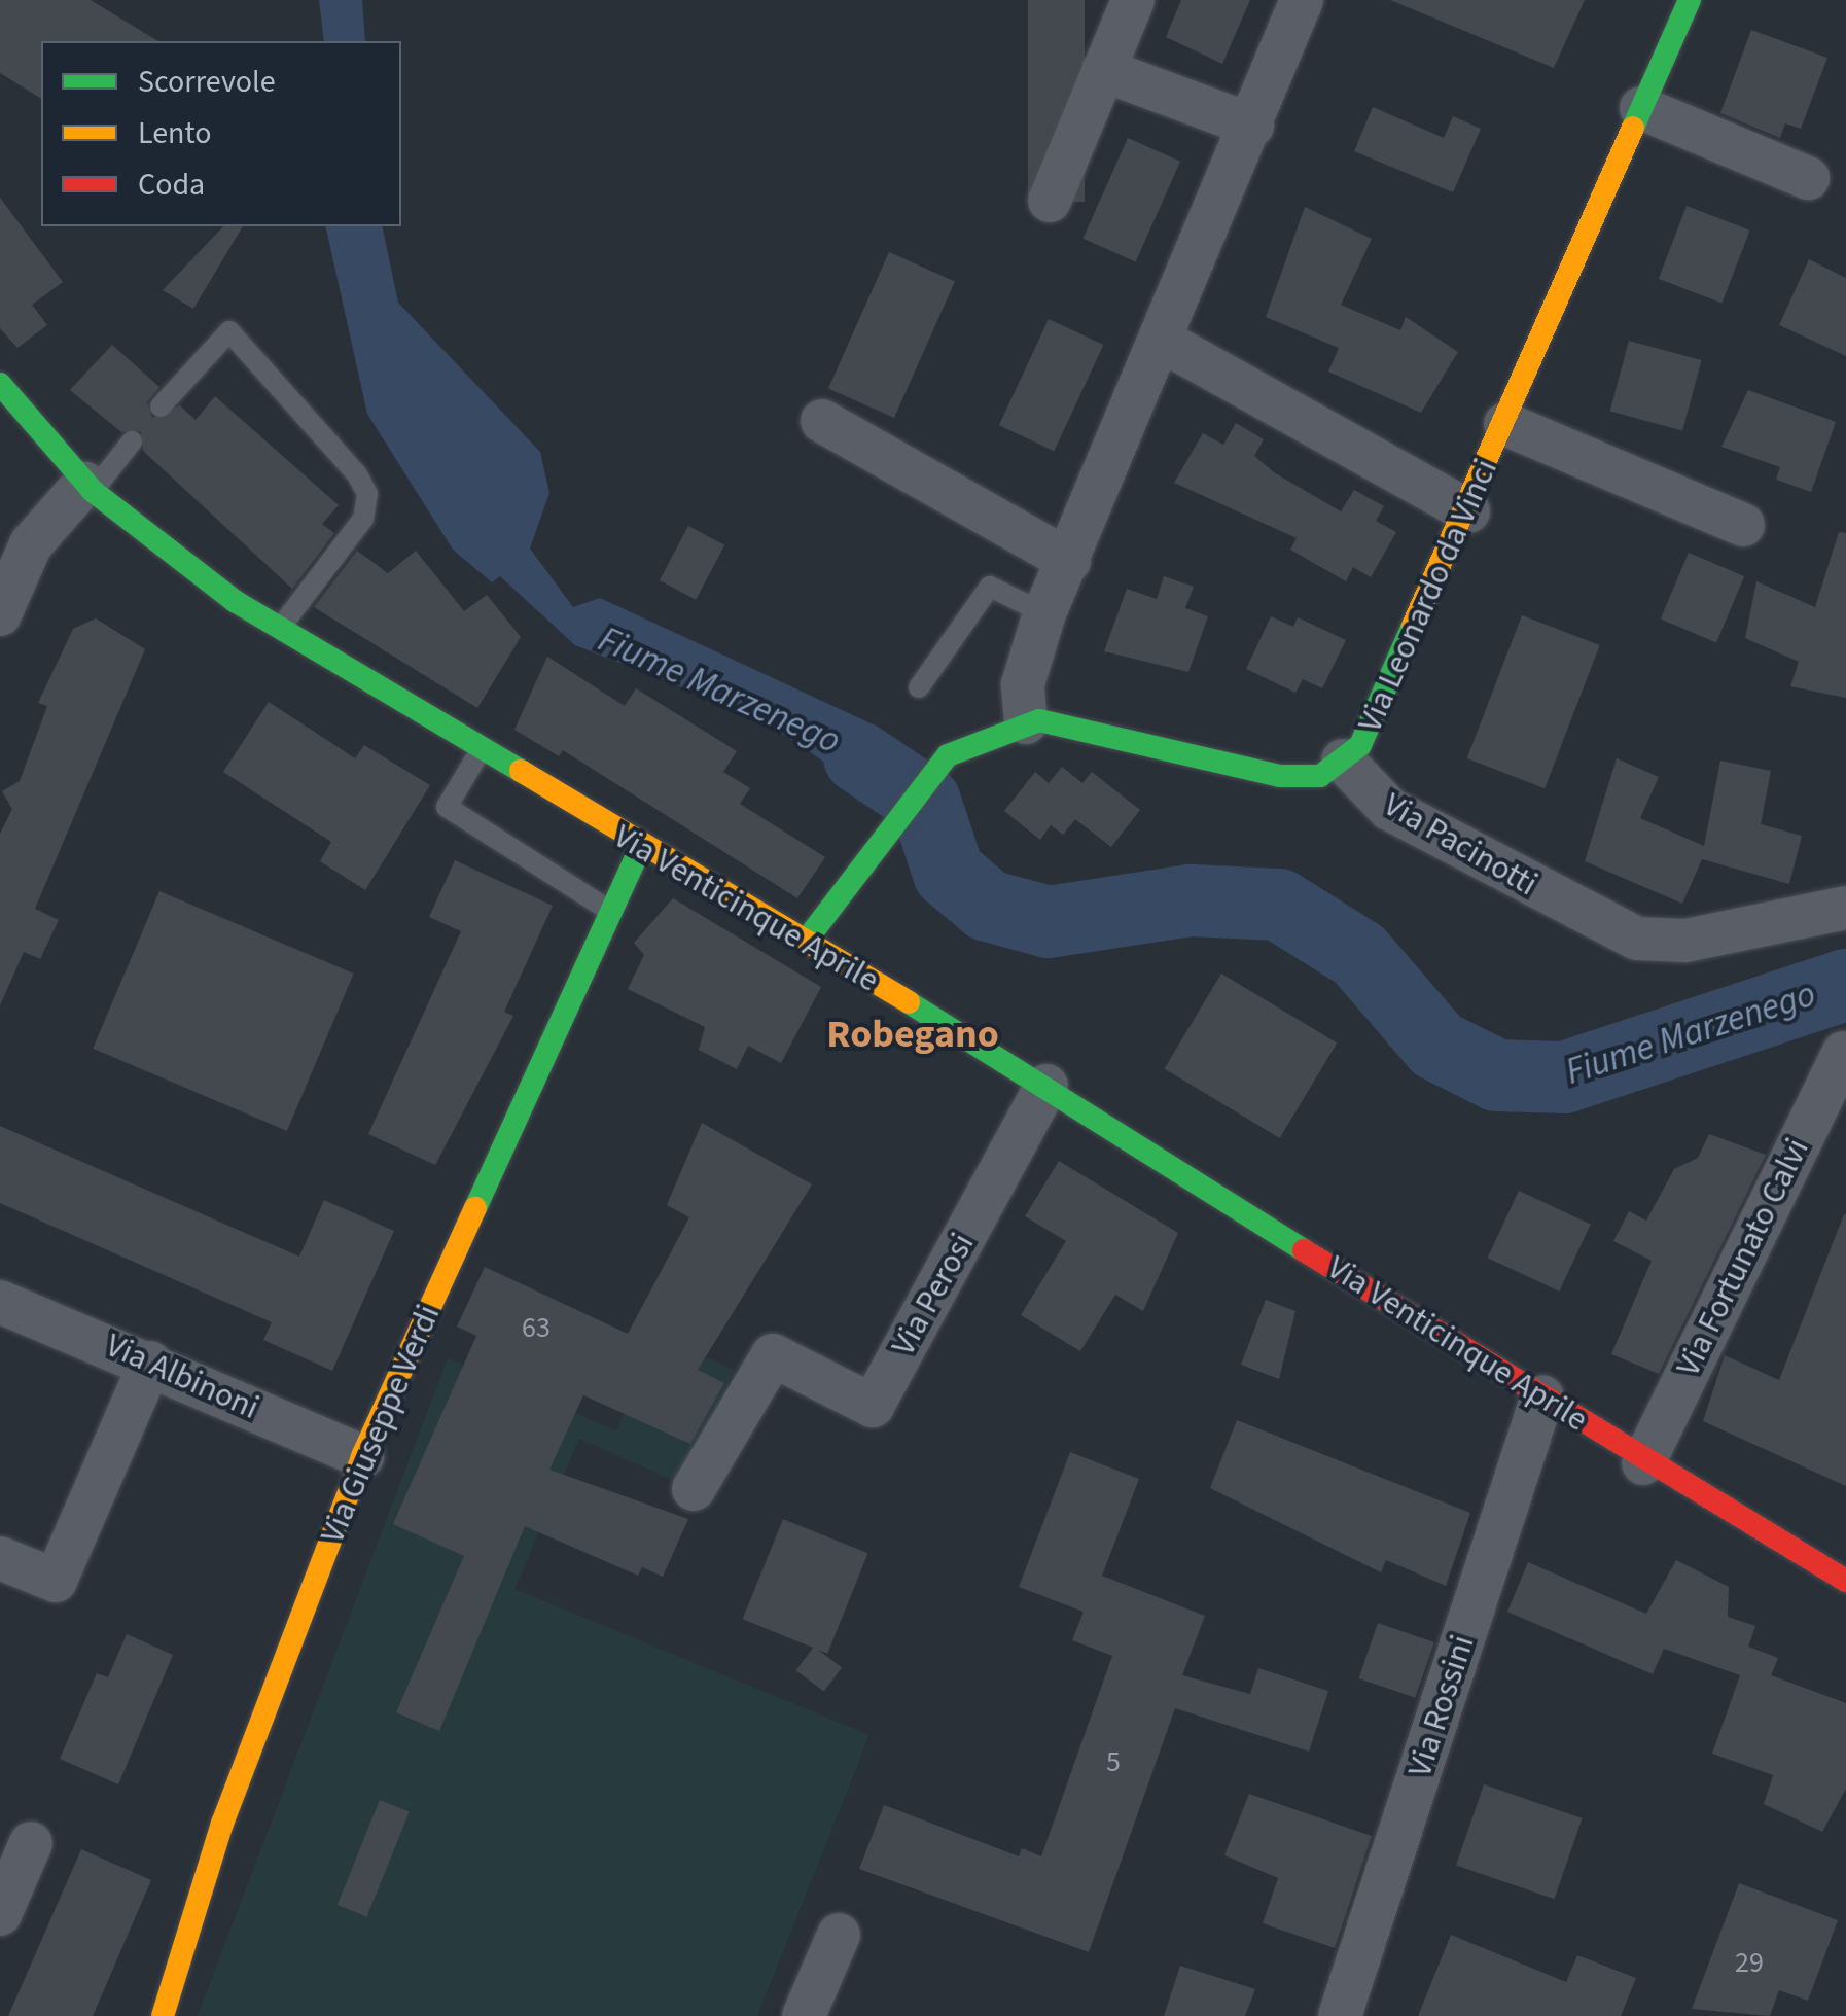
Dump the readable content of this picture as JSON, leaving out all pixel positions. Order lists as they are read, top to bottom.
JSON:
{
  "streets": {
    "street": [
      "Via Leonardo da Vinci",
      "Via Pacinotti",
      "Via Venticinque Aprile",
      "Via Fortunato Calvi",
      "Via Perosi",
      "Via Albinoni",
      "Via Giuseppe Verdi",
      "Via Rossini"
    ]
  },
  "crossings": [
    ["Via Leonardo da Vinci", "Via Pacinotti"],
    ["Via Venticinque Aprile", "Via Fortunato Calvi"],
    ["Via Venticinque Aprile", "Via Perosi"],
    ["Via Venticinque Aprile", "Via Giuseppe Verdi"],
    ["Via Venticinque Aprile", "Via Rossini"],
    ["Via Albinoni", "Via Giuseppe Verdi"]
  ],
  "districts": ["Robegano"],
  "water": ["Fiume Marzenego"],
  "house_numbers": ["63", "5", "29"],
  "legend": ["Scorrevole", "Lento", "Coda"]
}
